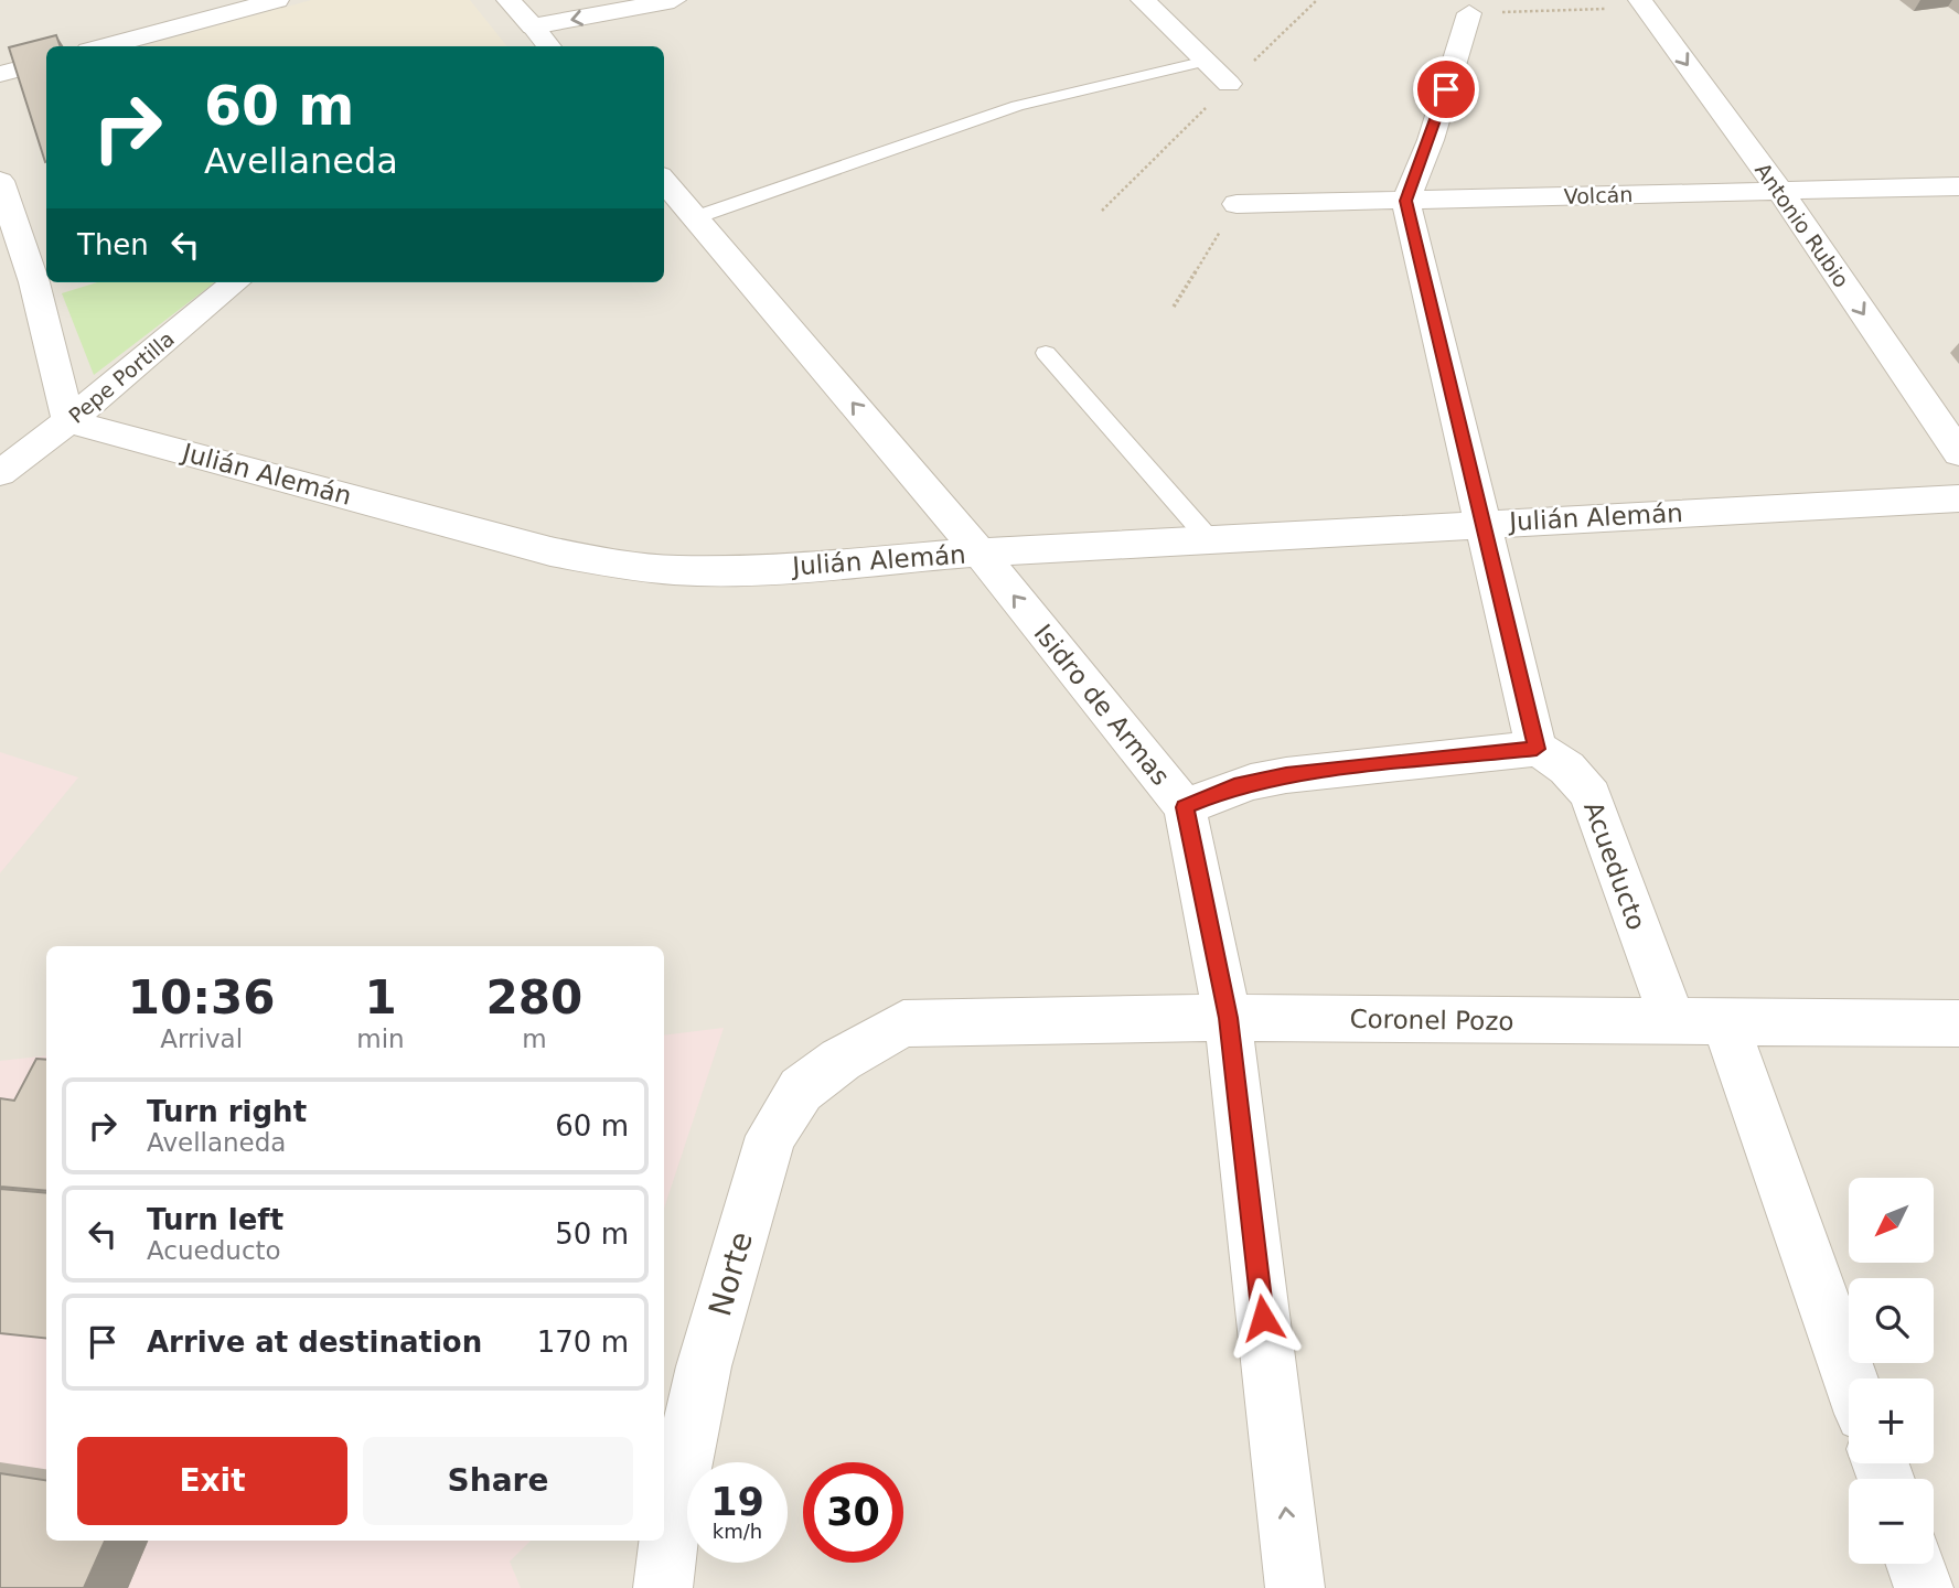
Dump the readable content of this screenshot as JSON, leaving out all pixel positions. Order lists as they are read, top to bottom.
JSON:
{
  "streets": {
    "street": [
      "Volcán",
      "Antonio Rubio",
      "Pepe Portilla",
      "Julián Alemán",
      "Isidro de Armas",
      "Acueducto",
      "Coronel Pozo",
      "Norte"
    ]
  },
  "crossings": [
    ["Volcán", "Antonio Rubio"],
    ["Pepe Portilla", "Julián Alemán"],
    ["Julián Alemán", "Isidro de Armas"],
    ["Isidro de Armas", "Coronel Pozo"],
    ["Acueducto", "Coronel Pozo"],
    ["Coronel Pozo", "Norte"]
  ],
  "one_way": ["Isidro de Armas"],
  "north": "bottom left",
  "page": {
    "turn": ["60 m", "Avellaneda"],
    "then": "Then",
    "eta": [
      "10:36",
      "Arrival",
      "1",
      "min",
      "280",
      "m"
    ],
    "list": [
      {
        "name": "Turn right",
        "note": "Avellaneda",
        "value": "60 m"
      },
      {
        "name": "Turn left",
        "note": "Acueducto",
        "value": "50 m"
      },
      {
        "name": "Arrive at destination",
        "value": "170 m"
      }
    ],
    "map_buttons": ["+", "−"],
    "buttons": ["Exit", "Share"],
    "speed": "19 km/h",
    "limit": "30"
  }
}
